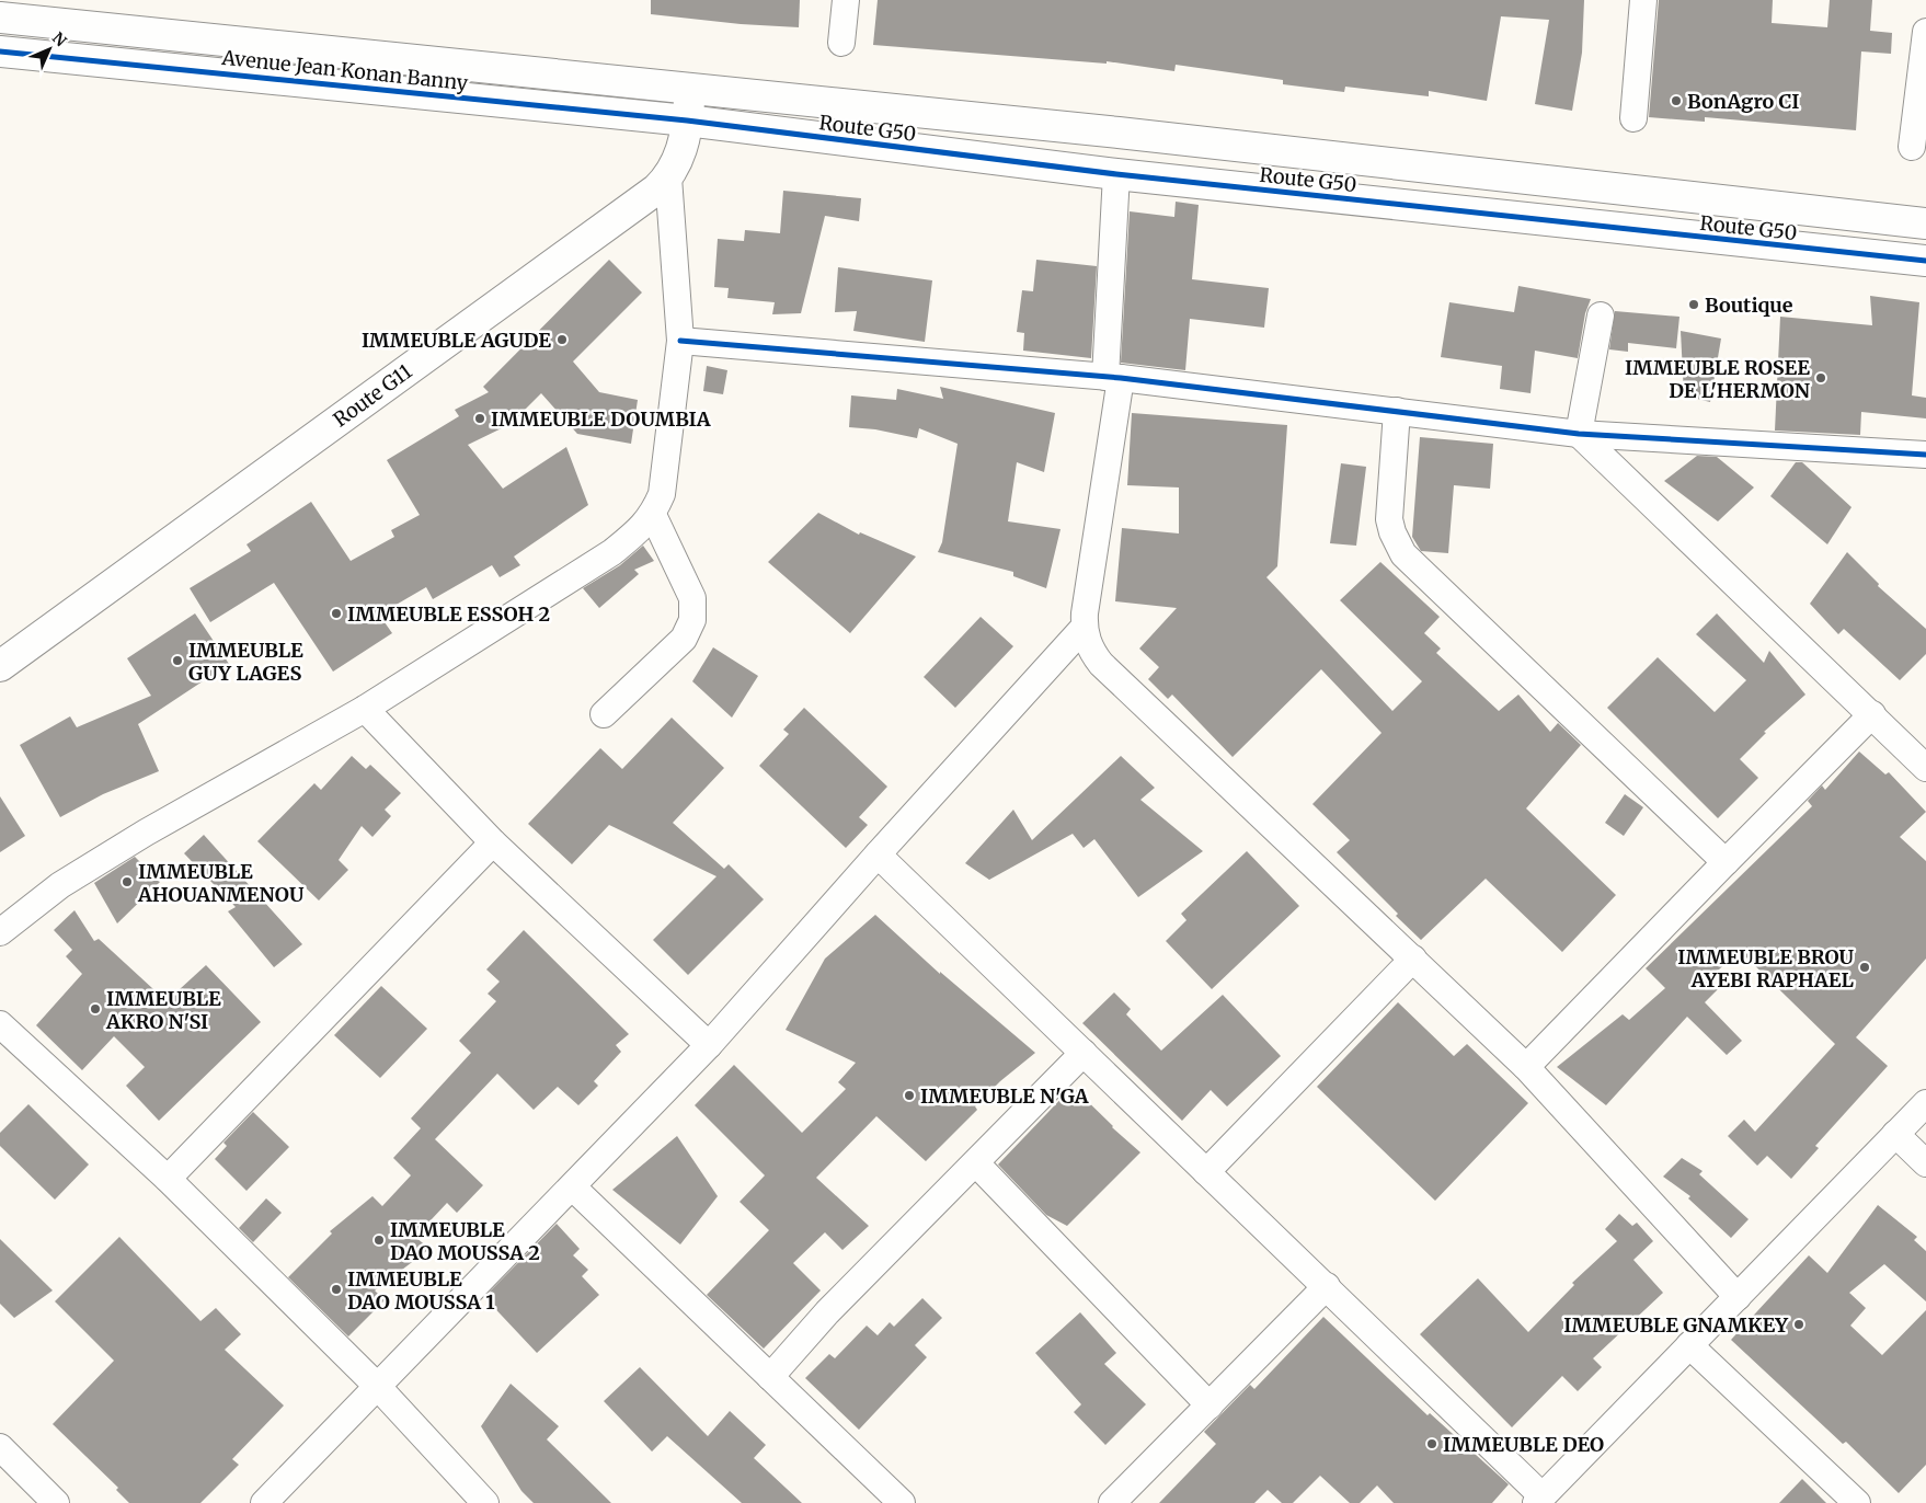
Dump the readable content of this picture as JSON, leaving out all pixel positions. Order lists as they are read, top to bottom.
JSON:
{
  "streets": {
    "street": ["Avenue Jean Konan Banny", "Route G50", "Route G11"]
  },
  "crossings": [
    ["Avenue Jean Konan Banny", "Route G50"],
    ["Avenue Jean Konan Banny", "Route G11"],
    ["Route G50", "Route G11"]
  ],
  "places": [
    "BonAgro CI",
    "Boutique",
    "IMMEUBLE AGUDE",
    "IMMEUBLE ROSEE DE L'HERMON",
    "IMMEUBLE DOUMBIA",
    "IMMEUBLE ESSOH 2",
    "IMMEUBLE GUY LAGES",
    "IMMEUBLE AHOUANMENOU",
    "IMMEUBLE BROU AYEBI RAPHAEL",
    "IMMEUBLE AKRO N'SI",
    "IMMEUBLE N'GA",
    "IMMEUBLE DAO MOUSSA 2",
    "IMMEUBLE DAO MOUSSA 1",
    "IMMEUBLE GNAMKEY",
    "IMMEUBLE DEO"
  ],
  "north": "top right"
}
